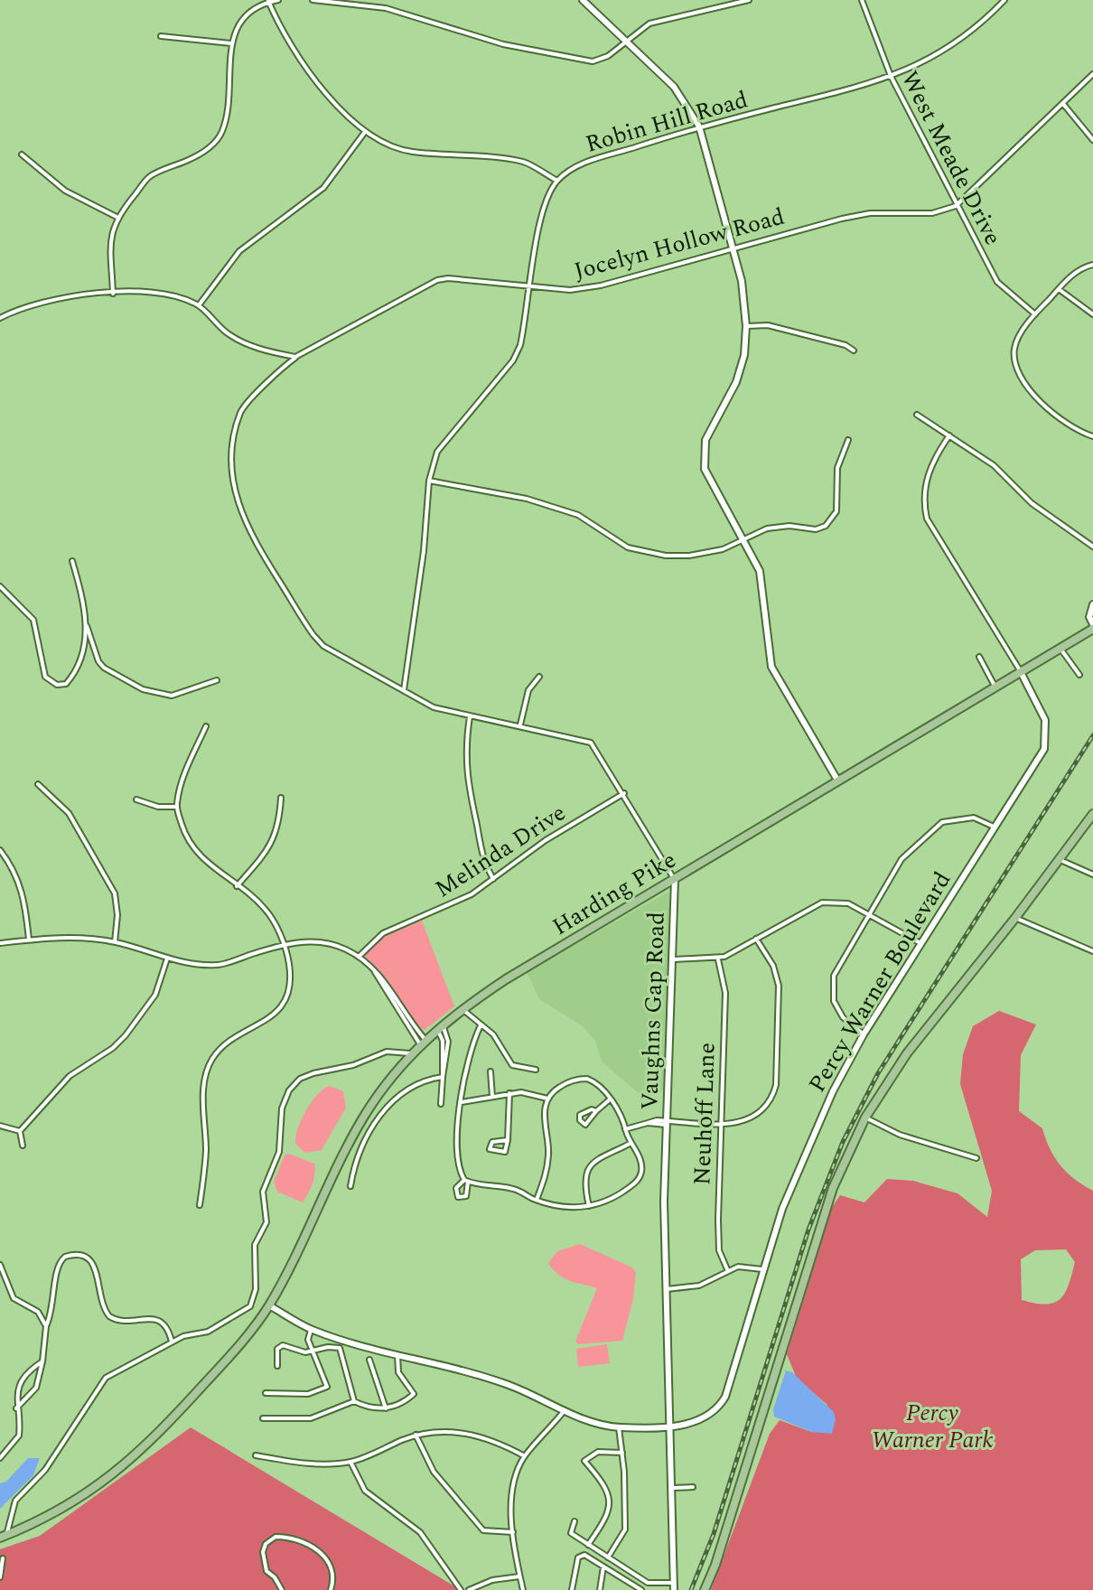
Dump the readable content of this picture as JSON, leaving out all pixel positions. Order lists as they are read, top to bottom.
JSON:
{
  "streets": {
    "main road": ["Harding Pike"],
    "street": [
      "Robin Hill Road",
      "West Meade Drive",
      "Jocelyn Hollow Road",
      "Melinda Drive",
      "Percy Warner Boulevard",
      "Vaughns Gap Road",
      "Neuhoff Lane"
    ]
  },
  "crossings": [
    ["Robin Hill Road", "West Meade Drive"],
    ["Robin Hill Road", "Jocelyn Hollow Road"],
    ["Robin Hill Road", "Vaughns Gap Road"],
    ["West Meade Drive", "Jocelyn Hollow Road"],
    ["Jocelyn Hollow Road", "Vaughns Gap Road"],
    ["Melinda Drive", "Vaughns Gap Road"],
    ["Harding Pike", "Percy Warner Boulevard"],
    ["Harding Pike", "Vaughns Gap Road"],
    ["Percy Warner Boulevard", "Vaughns Gap Road"]
  ],
  "parks": ["Percy Warner Park"]
}
